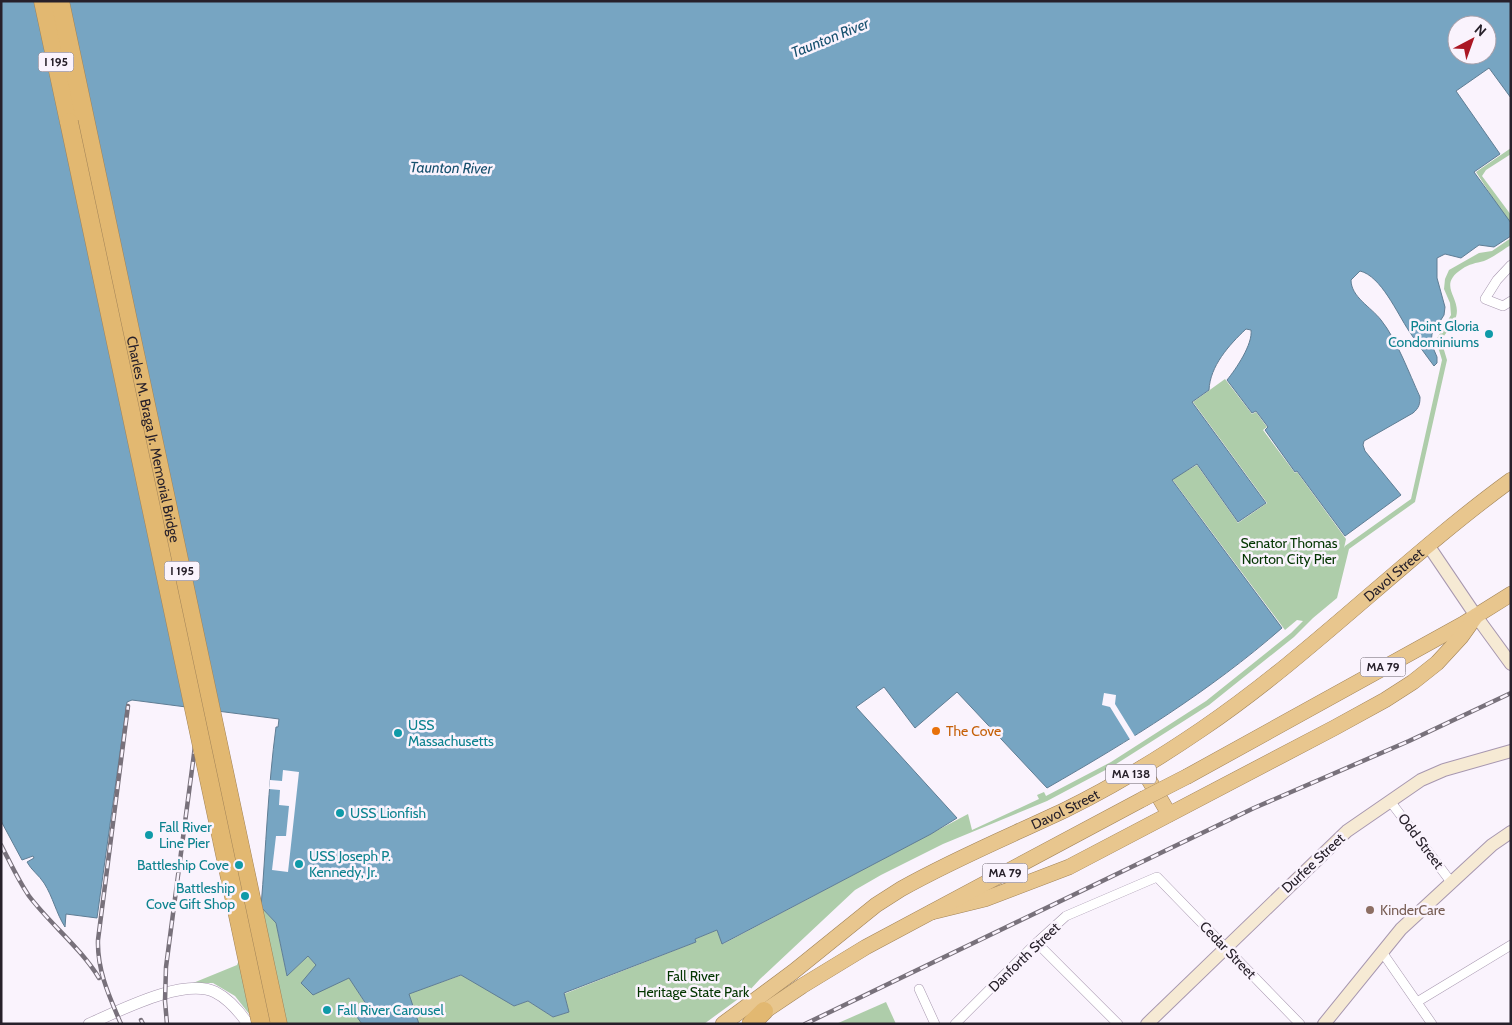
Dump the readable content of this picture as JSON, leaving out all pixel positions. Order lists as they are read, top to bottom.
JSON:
{
  "streets": {
    "highway": [
      "I 195",
      "Charles M. Braga Jr. Memorial Bridge",
      "Davol Street",
      "MA 79",
      "MA 138"
    ],
    "main road": ["Durfee Street"],
    "street": ["Odd Street", "Cedar Street", "Danforth Street"]
  },
  "crossings": [
    ["Odd Street", "Durfee Street"],
    ["Durfee Street", "Cedar Street"],
    ["Cedar Street", "Danforth Street"]
  ],
  "water": ["Taunton River"],
  "parks": ["Senator Thomas Norton City Pier", "Fall River Heritage State Park"],
  "places": [
    "Point Gloria Condominiums",
    "The Cove",
    "USS Massachusetts",
    "USS Lionfish",
    "Fall River Line Pier",
    "USS Joseph P. Kennedy, Jr.",
    "Battleship Cove",
    "Battleship Cove Gift Shop",
    "KinderCare",
    "Fall River Carousel"
  ],
  "north": "top right"
}
